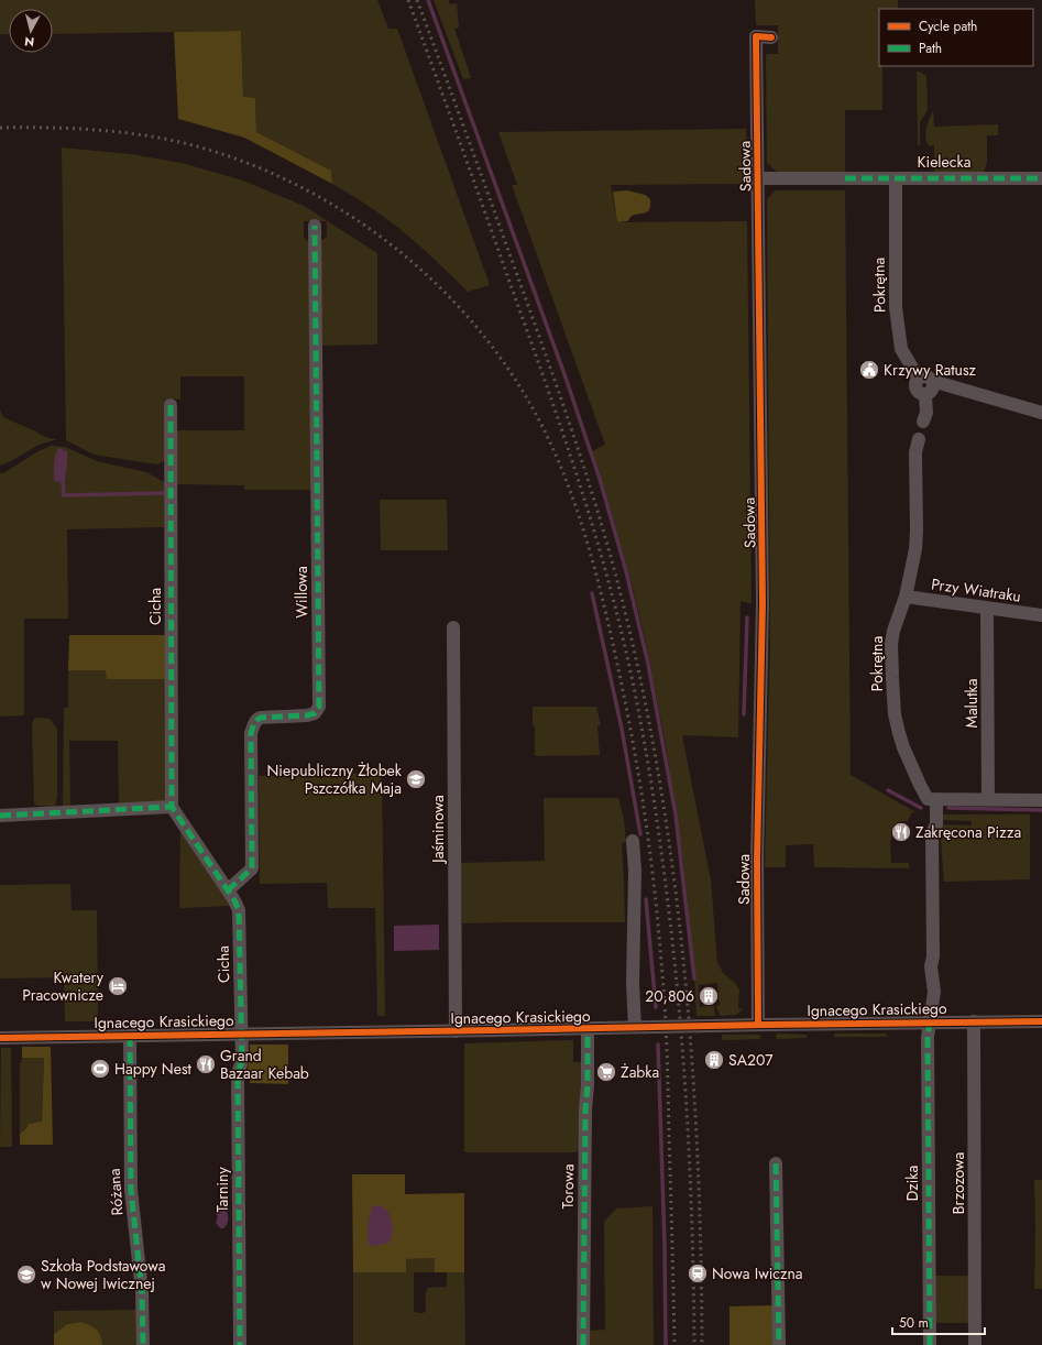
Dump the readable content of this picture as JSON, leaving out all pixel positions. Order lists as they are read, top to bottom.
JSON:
{
  "streets": {
    "street": [
      "Kielecka",
      "Sadowa",
      "Pokrętna",
      "Przy Wiatraku",
      "Willowa",
      "Cicha",
      "Malutka",
      "Jaśminowa",
      "Ignacego Krasickiego",
      "Dzika",
      "Brzozowa",
      "Torowa",
      "Tarniny",
      "Różana"
    ]
  },
  "crossings": [
    ["Kielecka", "Sadowa"],
    ["Sadowa", "Ignacego Krasickiego"],
    ["Pokrętna", "Przy Wiatraku"],
    ["Pokrętna", "Dzika"],
    ["Przy Wiatraku", "Malutka"],
    ["Willowa", "Cicha"],
    ["Cicha", "Ignacego Krasickiego"],
    ["Cicha", "Tarniny"],
    ["Jaśminowa", "Ignacego Krasickiego"],
    ["Ignacego Krasickiego", "Dzika"],
    ["Ignacego Krasickiego", "Brzozowa"],
    ["Ignacego Krasickiego", "Torowa"],
    ["Ignacego Krasickiego", "Tarniny"],
    ["Ignacego Krasickiego", "Różana"]
  ],
  "places": {
    "public building": ["Krzywy Ratusz"],
    "school or university": ["Niepubliczny Żłobek Pszczółka Maja", "Szkoła Podstawowa w Nowej Iwicznej"],
    "restaurant": ["Zakręcona Pizza", "Grand Bazaar Kebab"],
    "hotel": ["Kwatery Pracownicze"],
    "building": ["20,806", "SA207"],
    "sports": ["Happy Nest"],
    "supermarket": ["Żabka"],
    "station": ["Nowa Iwiczna"]
  },
  "legend": ["Cycle path", "Path"],
  "scale_bar": "50 m",
  "north": "bottom"
}
